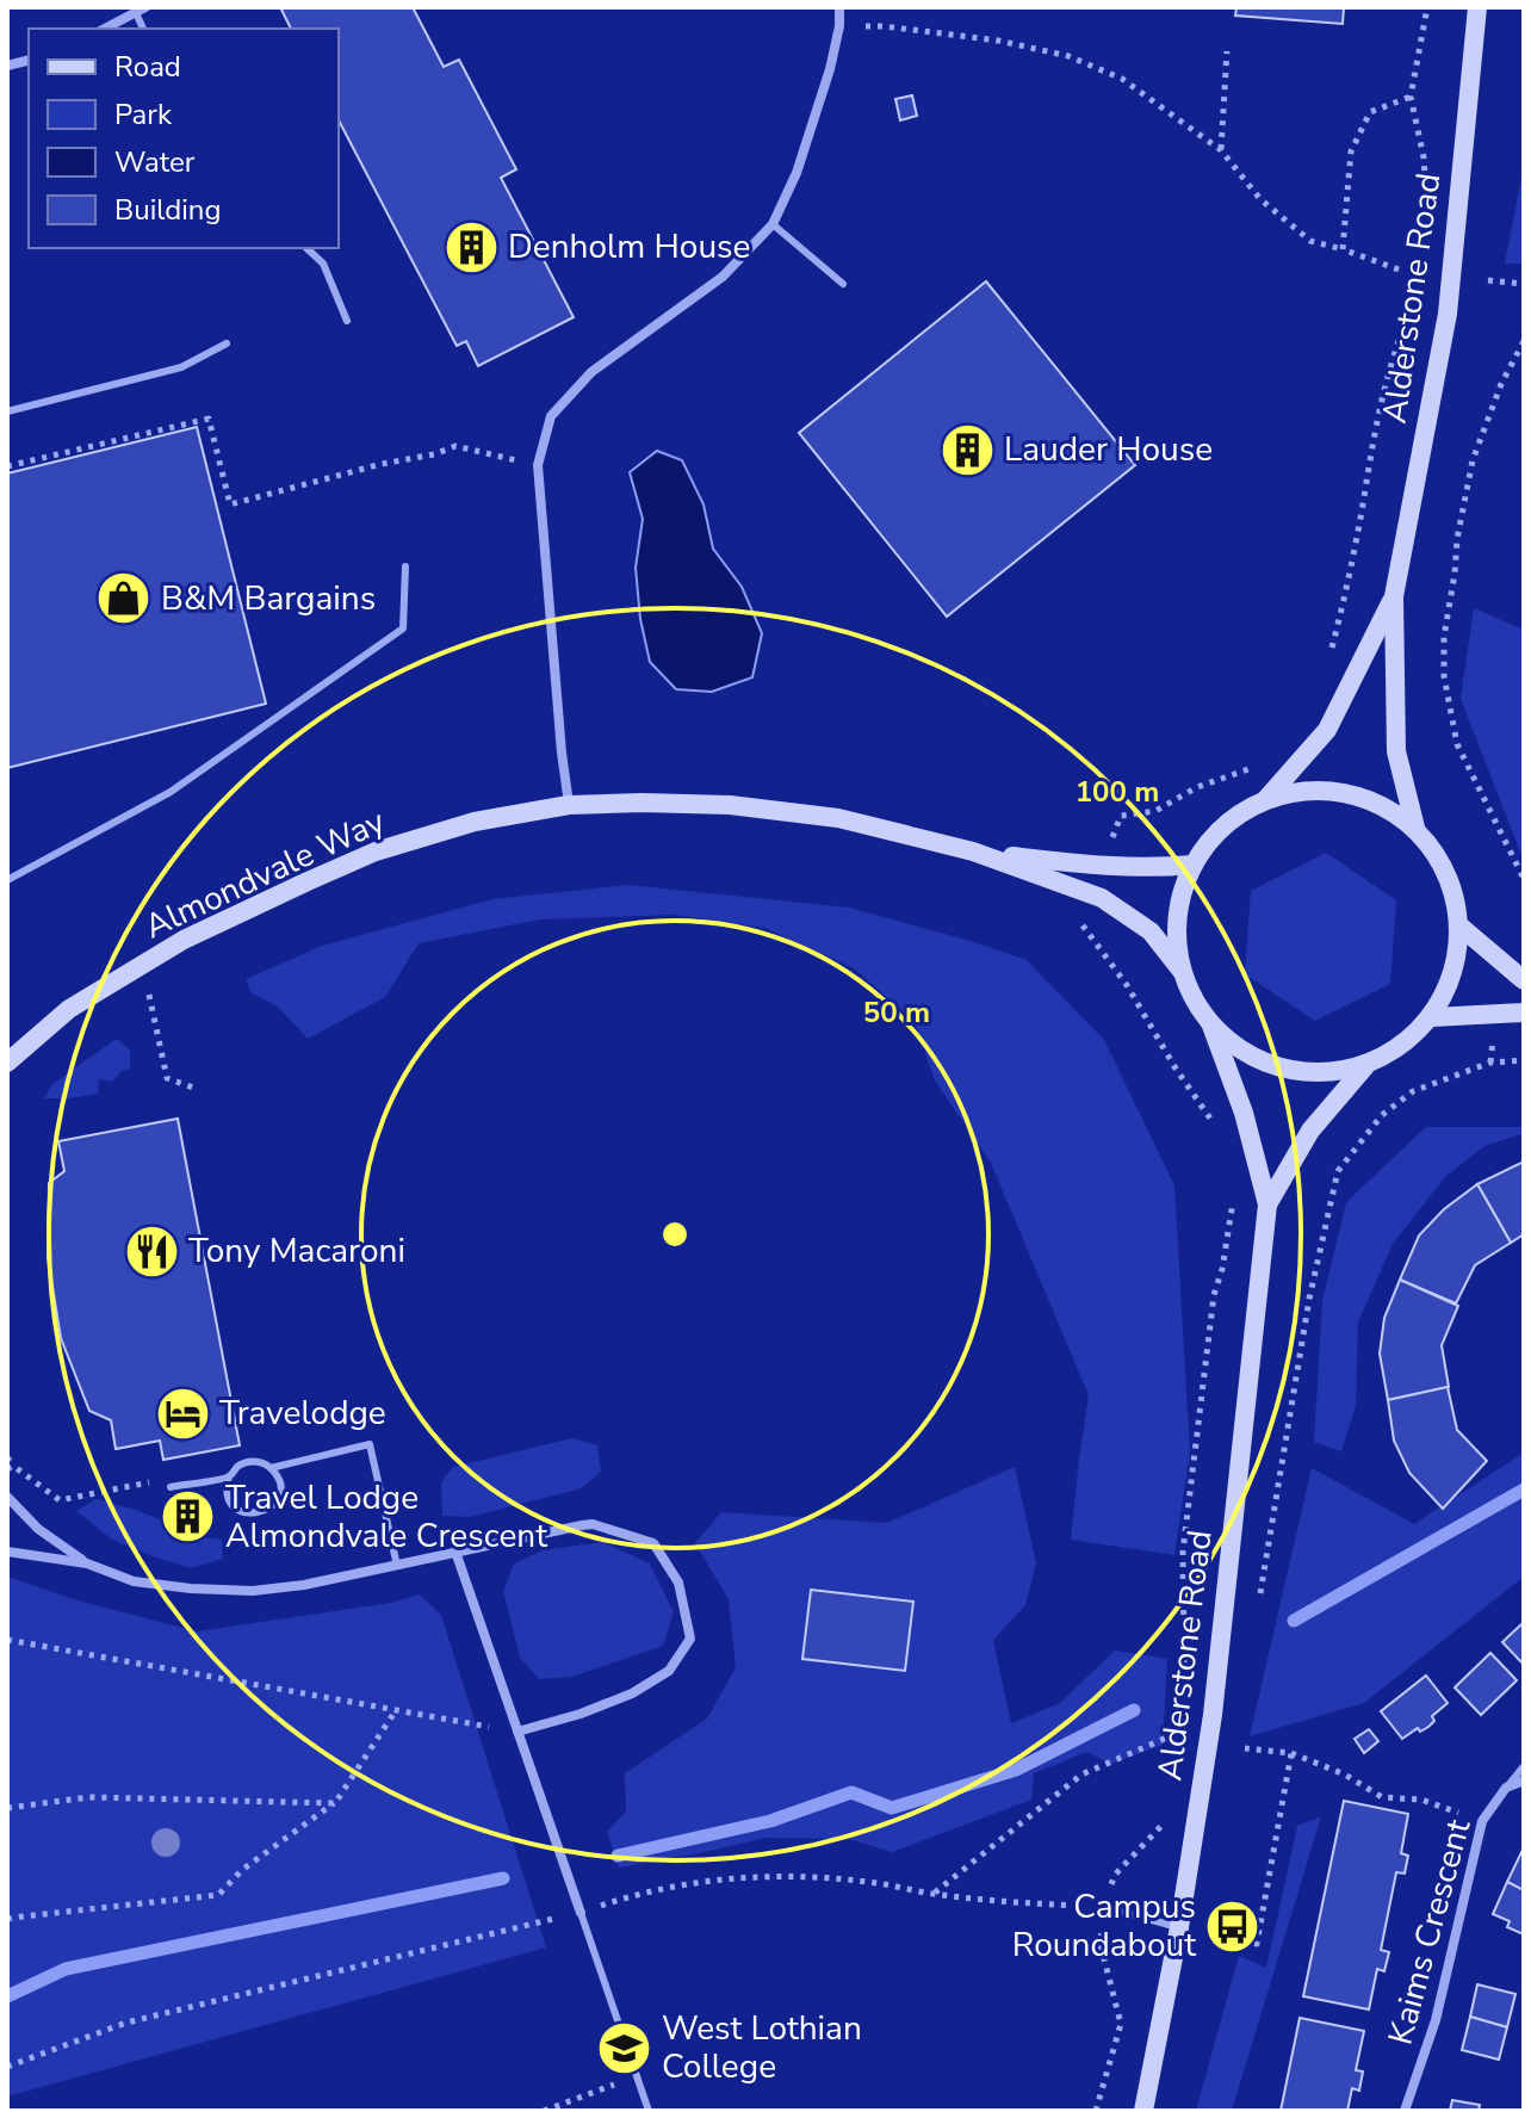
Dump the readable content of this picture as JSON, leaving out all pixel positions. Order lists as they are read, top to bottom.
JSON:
{
  "streets": {
    "street": ["Alderstone Road", "Almondvale Way", "Kaims Crescent"]
  },
  "crossings": [
    ["Alderstone Road", "Almondvale Way"]
  ],
  "places": {
    "building": ["Denholm House", "Lauder House", "Travel Lodge Almondvale Crescent"],
    "shop": ["B&M Bargains"],
    "restaurant": ["Tony Macaroni"],
    "hotel": ["Travelodge"],
    "bus stop": ["Campus Roundabout"],
    "school or university": ["West Lothian College"]
  },
  "legend": [
    "Road",
    "Park",
    "Water",
    "Building"
  ],
  "rings": ["100 m", "50 m"]
}
